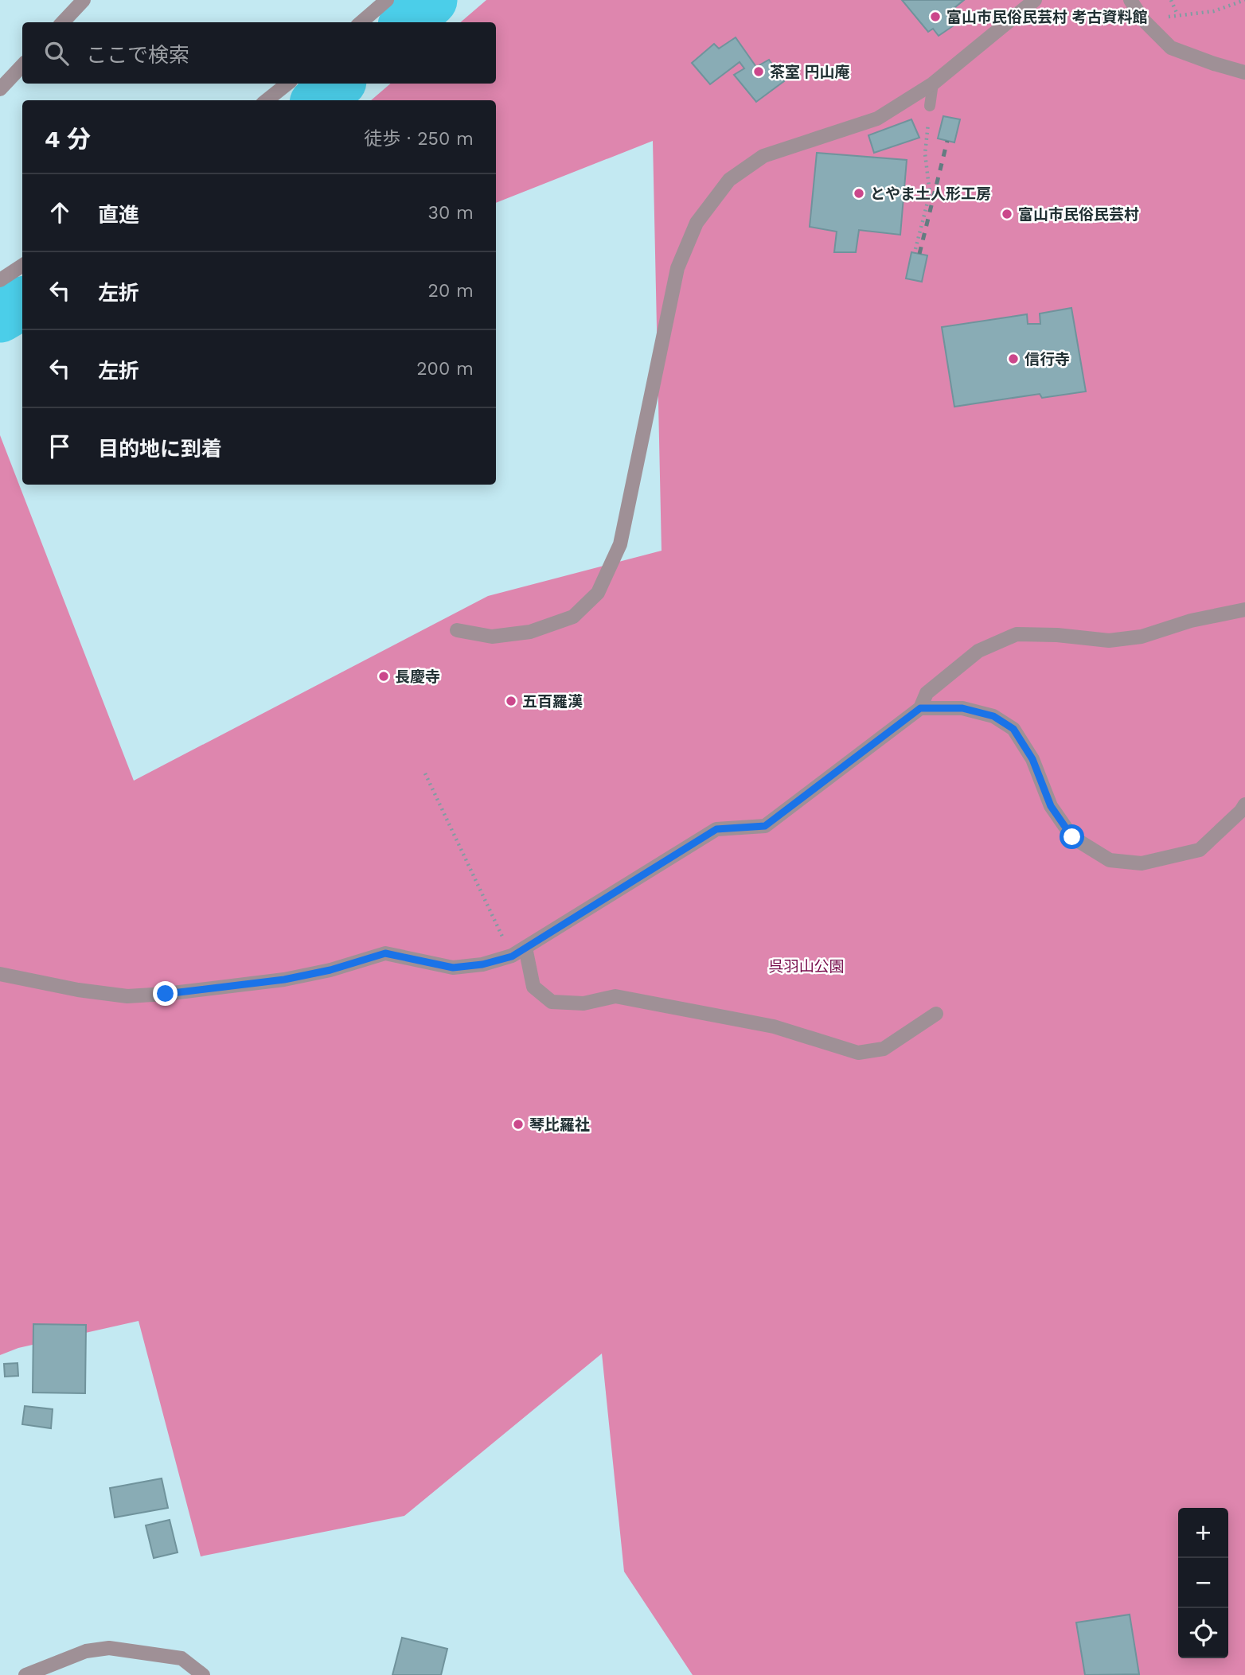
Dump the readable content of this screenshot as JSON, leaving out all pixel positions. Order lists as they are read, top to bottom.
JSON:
{
  "parks": ["呉羽山公園"],
  "places": [
    "富山市民俗民芸村 考古資料館",
    "茶室 円山庵",
    "とやま土人形工房",
    "富山市民俗民芸村",
    "信行寺",
    "長慶寺",
    "五百羅漢",
    "琴比羅社"
  ],
  "page": {
    "search": "ここで検索",
    "heading": ["4 分", "徒歩 · 250 m"],
    "list": [
      ["直進", "30 m"],
      ["左折", "20 m"],
      ["左折", "200 m"],
      "目的地に到着"
    ],
    "map_buttons": ["+", "−"]
  }
}
